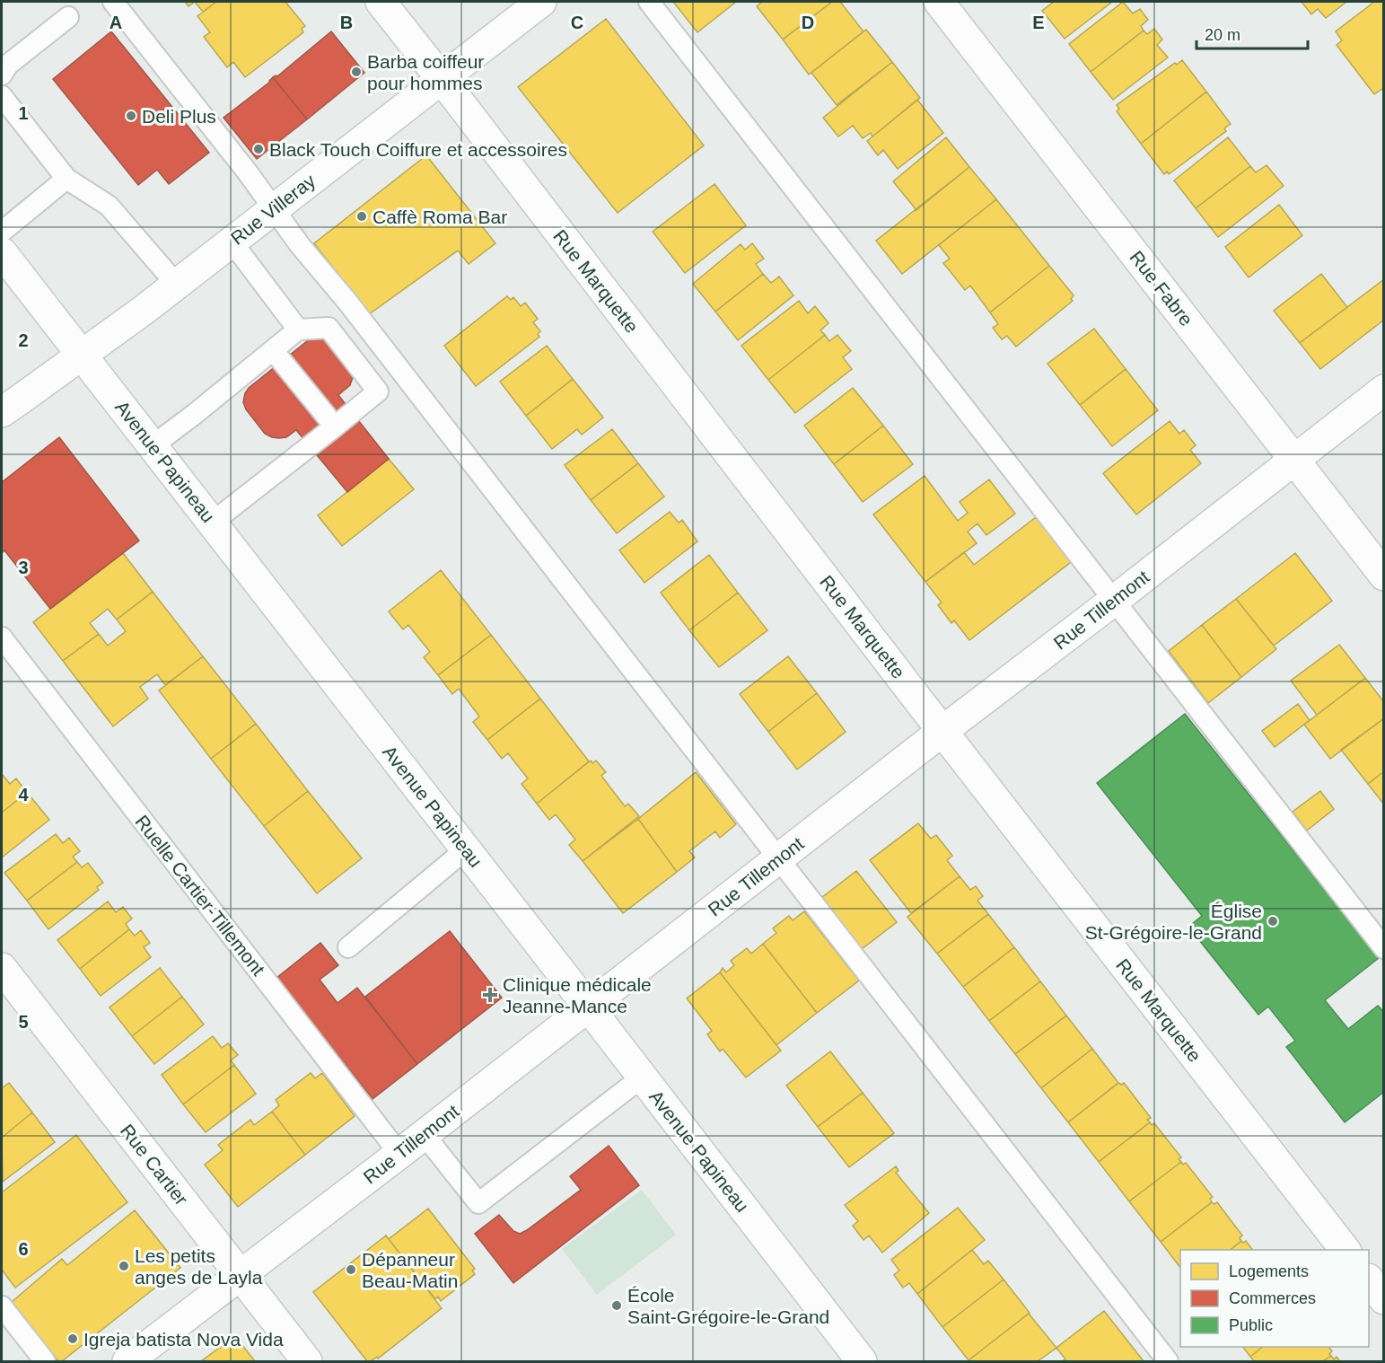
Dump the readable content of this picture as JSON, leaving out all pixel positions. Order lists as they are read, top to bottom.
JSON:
{
  "streets": {
    "street": [
      "Rue Villeray",
      "Rue Marquette",
      "Rue Fabre",
      "Avenue Papineau",
      "Rue Tillemont",
      "Rue Cartier"
    ],
    "lane": ["Ruelle Cartier-Tillemont"]
  },
  "crossings": [
    ["Rue Villeray", "Rue Marquette"],
    ["Rue Villeray", "Avenue Papineau"],
    ["Rue Marquette", "Rue Tillemont"],
    ["Rue Fabre", "Rue Tillemont"],
    ["Avenue Papineau", "Rue Tillemont"],
    ["Rue Tillemont", "Ruelle Cartier-Tillemont"],
    ["Rue Tillemont", "Rue Cartier"]
  ],
  "places": {
    "other": [
      "Barba coiffeur pour hommes",
      "Deli Plus",
      "Black Touch Coiffure et accessoires",
      "Caffè Roma Bar",
      "Église St-Grégoire-le-Grand",
      "Les petits anges de Layla",
      "Dépanneur Beau-Matin",
      "École Saint-Grégoire-le-Grand",
      "Igreja batista Nova Vida"
    ],
    "health": ["Clinique médicale Jeanne-Mance"]
  },
  "legend": ["Logements", "Commerces", "Public"],
  "scale_bar": "20 m",
  "grid": {
    "columns": [
      "A",
      "B",
      "C",
      "D",
      "E"
    ],
    "rows": [
      "1",
      "2",
      "3",
      "4",
      "5",
      "6"
    ]
  }
}
